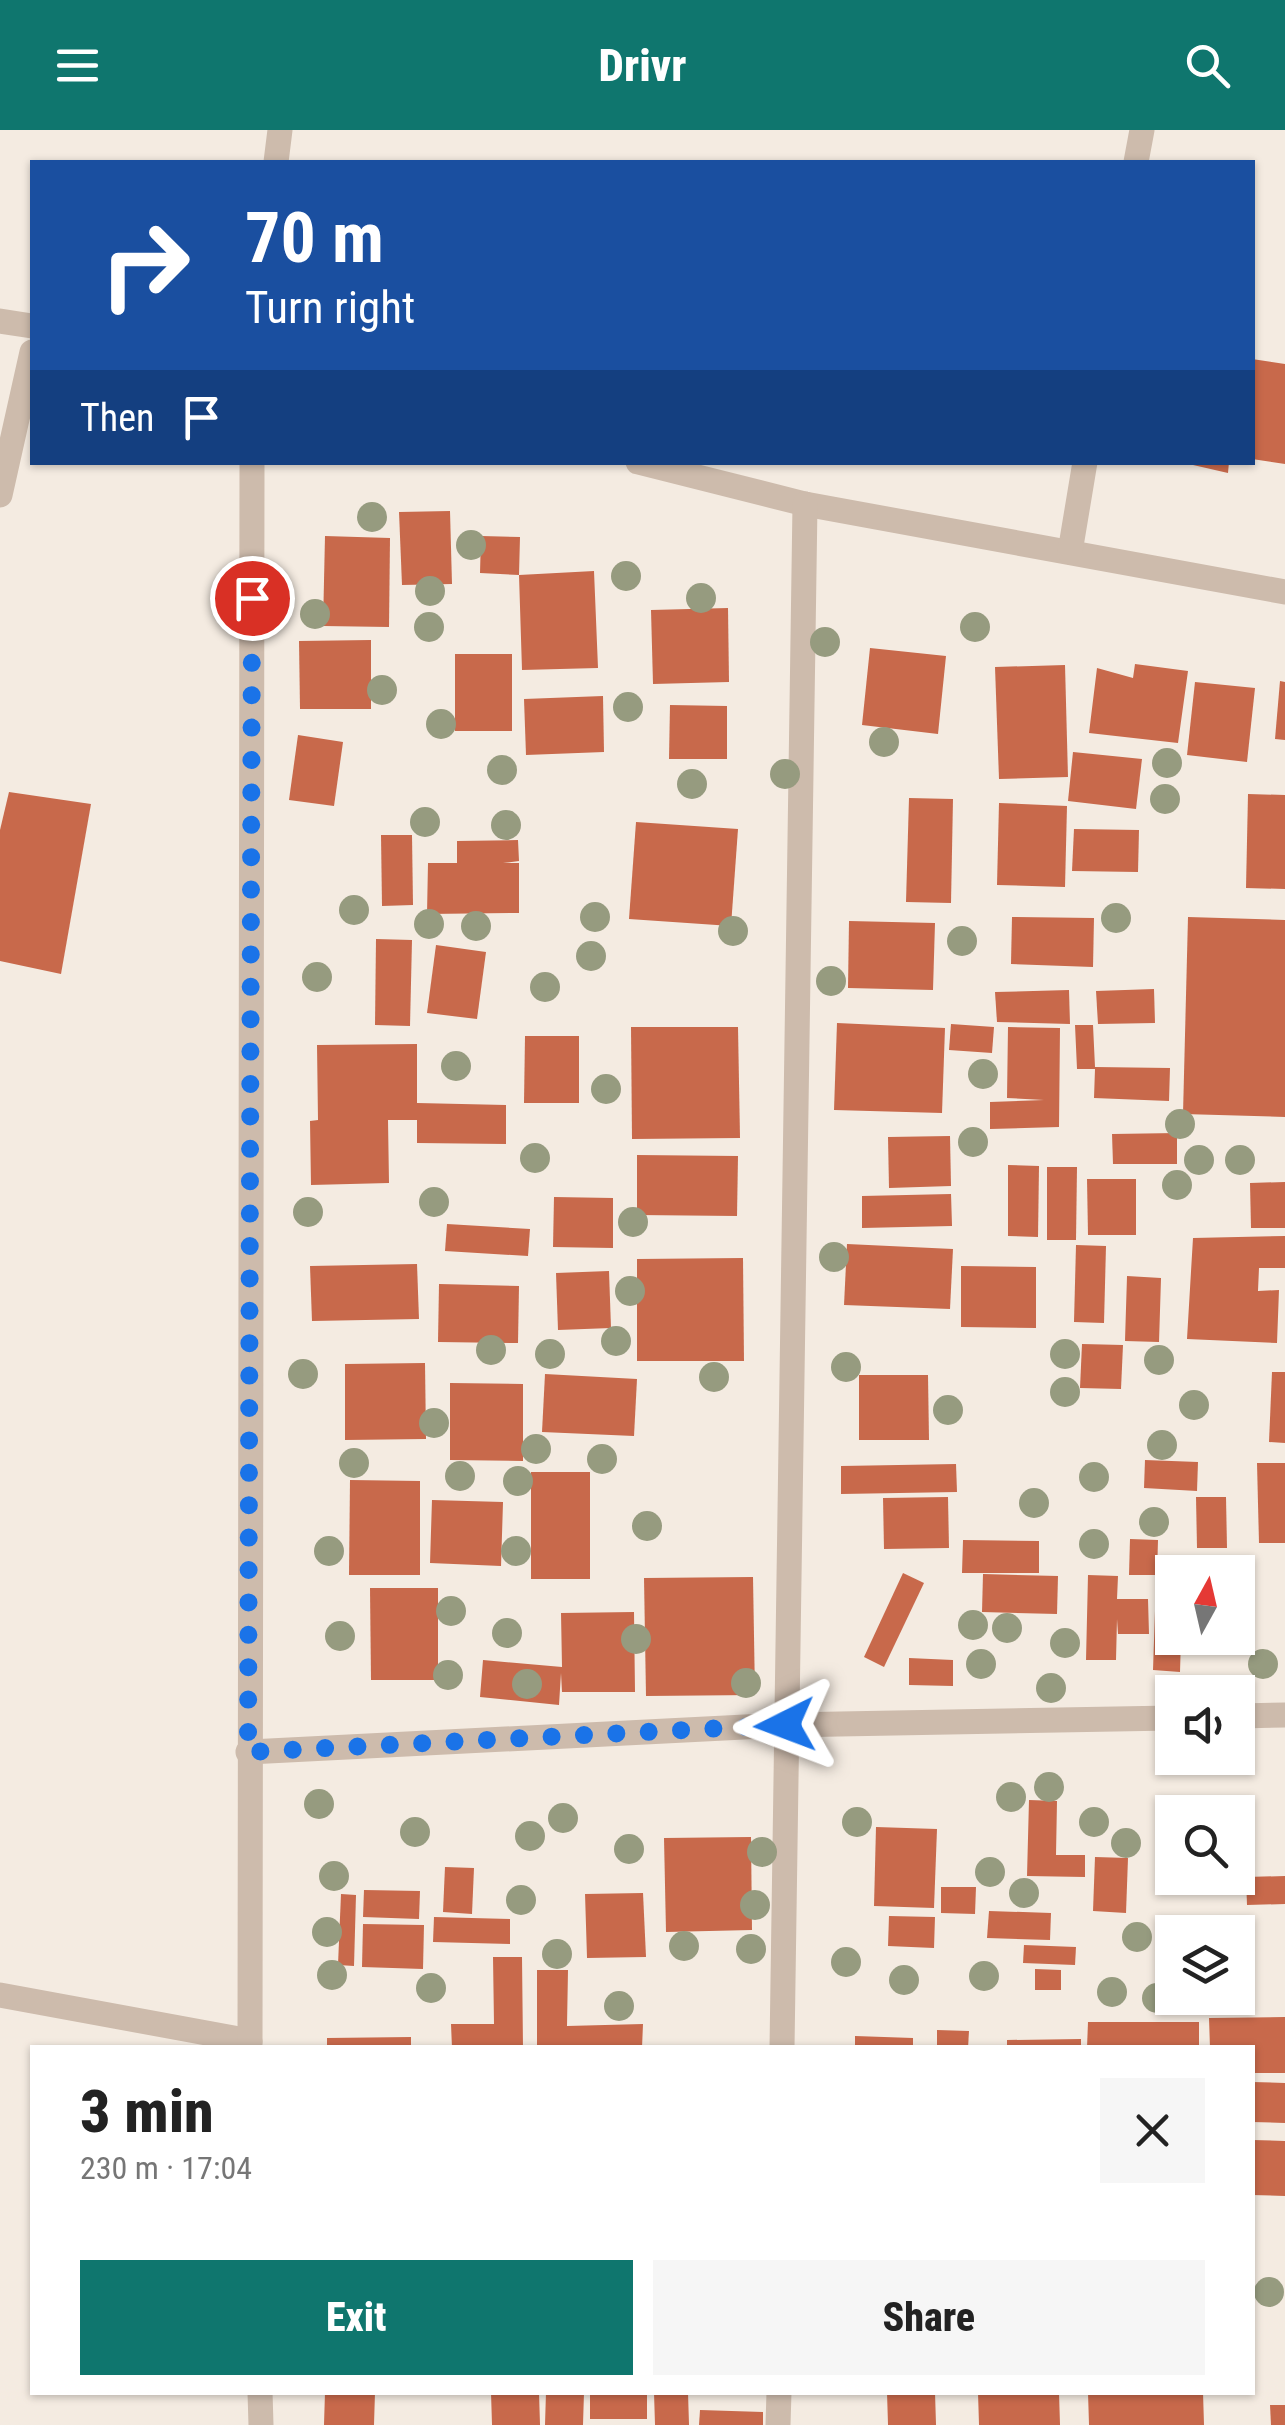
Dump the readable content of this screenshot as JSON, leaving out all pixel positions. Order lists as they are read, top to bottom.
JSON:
{
  "north": "top",
  "page": {
    "header": "Drivr",
    "turn": ["70 m", "Turn right"],
    "then": "Then",
    "heading": ["3 min", "230 m · 17:04"],
    "buttons": ["Exit", "Share"]
  }
}
